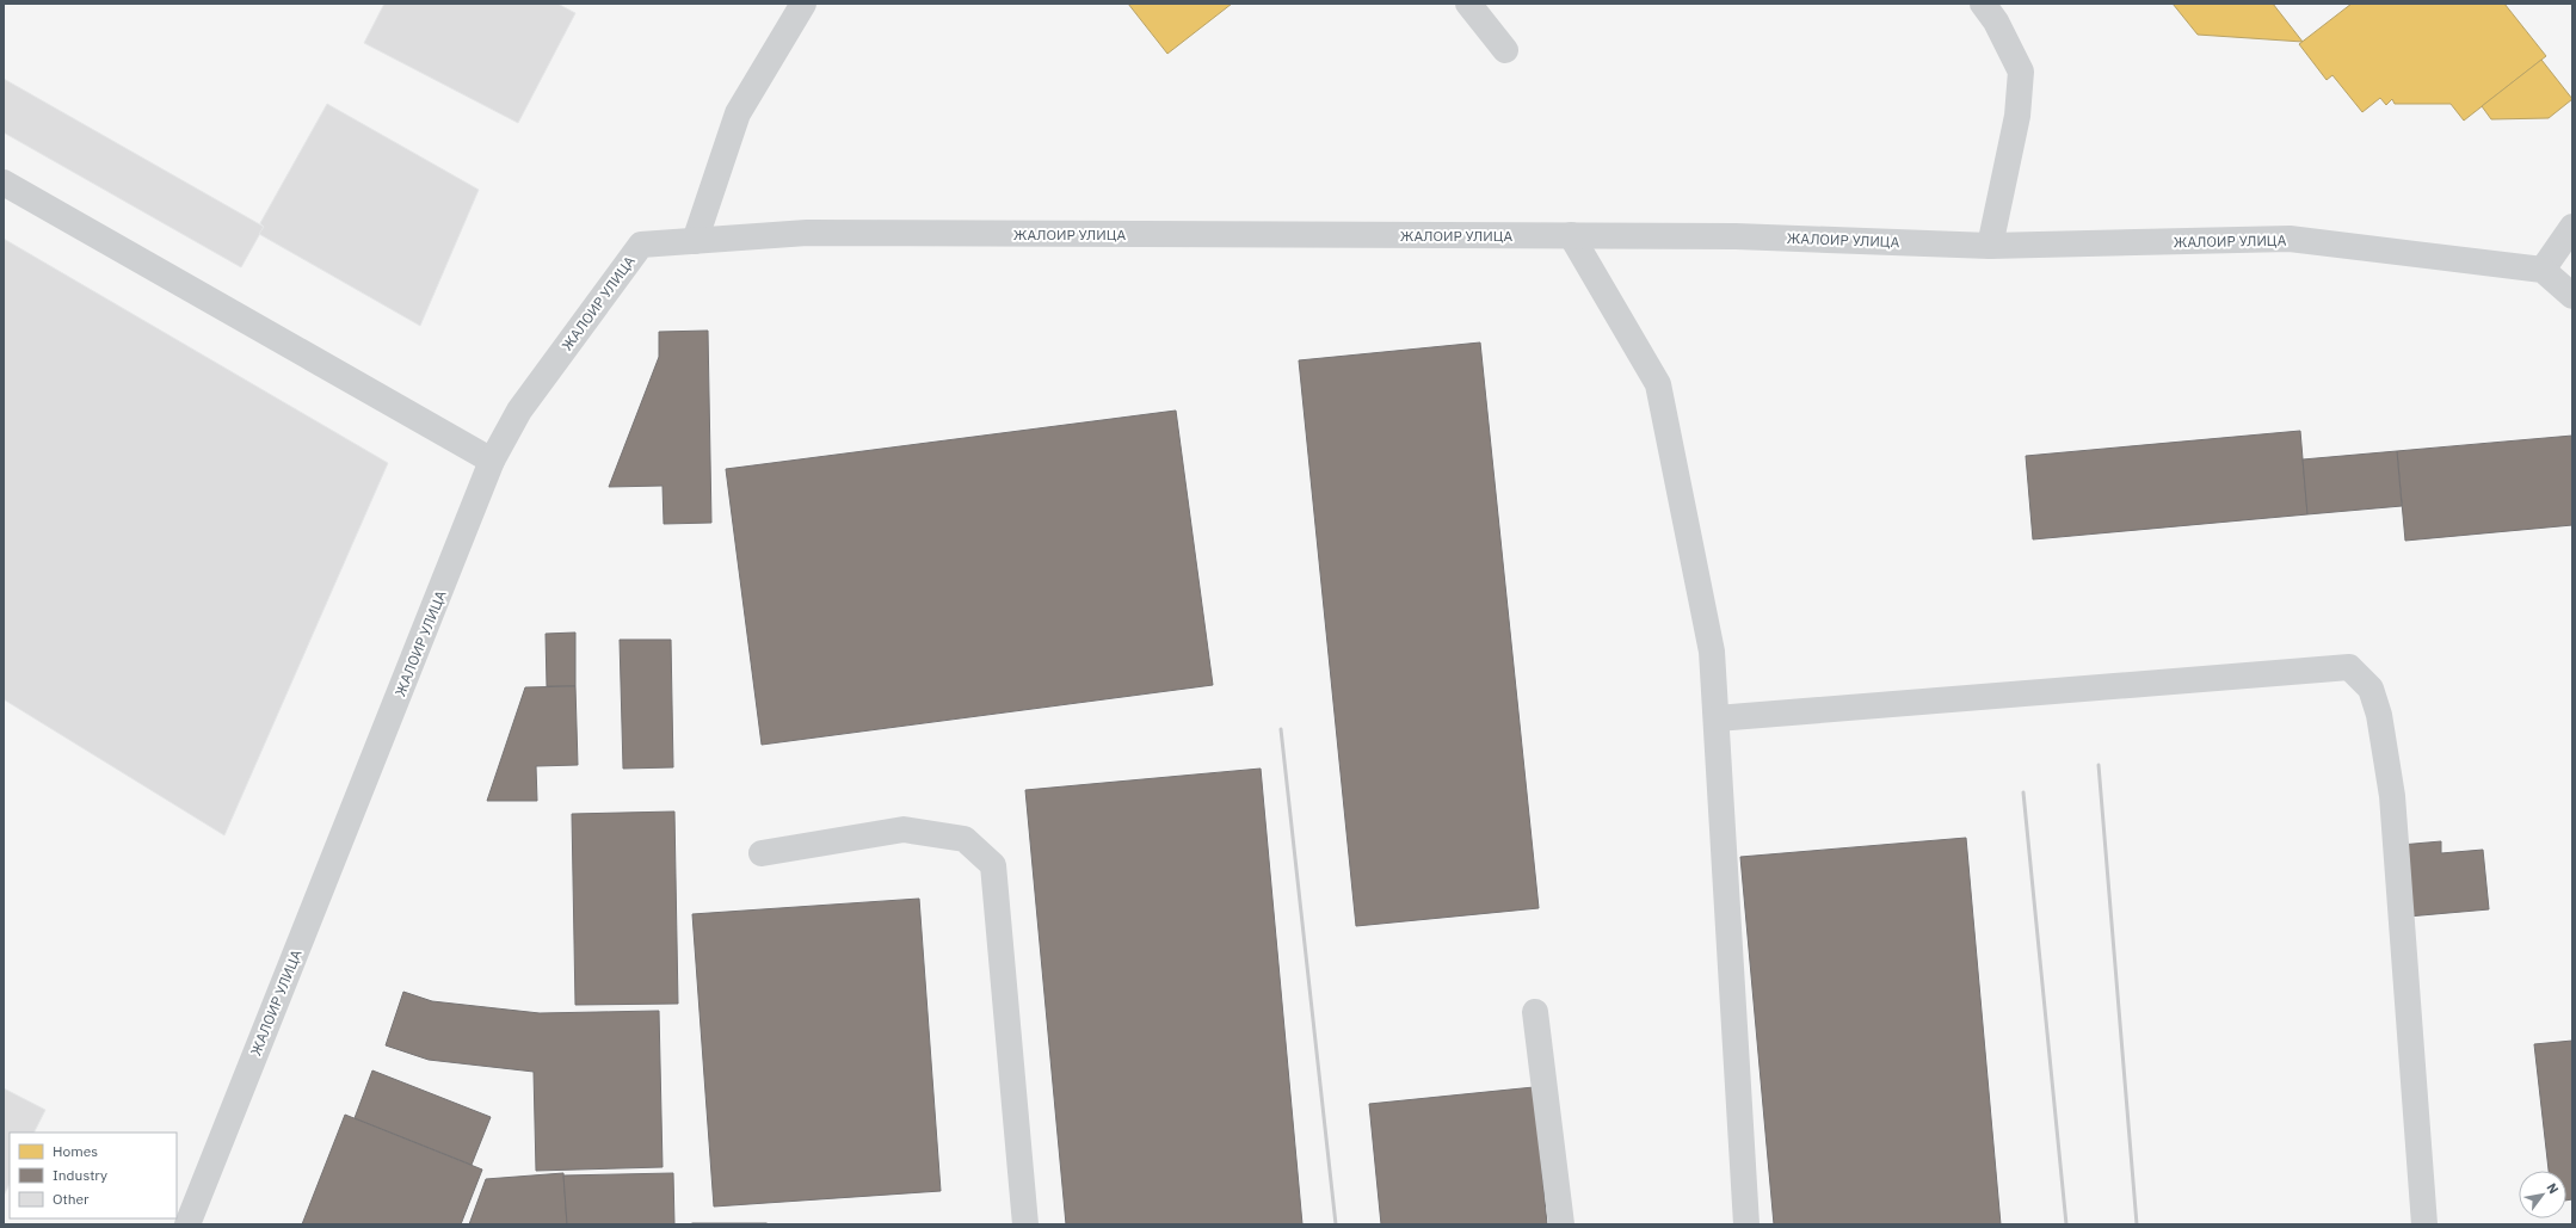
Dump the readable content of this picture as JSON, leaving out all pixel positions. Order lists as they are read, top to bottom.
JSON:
{
  "streets": {
    "street": ["ЖАЛОИР УЛИЦА"]
  },
  "legend": ["Homes", "Industry", "Other"],
  "north": "top right"
}
